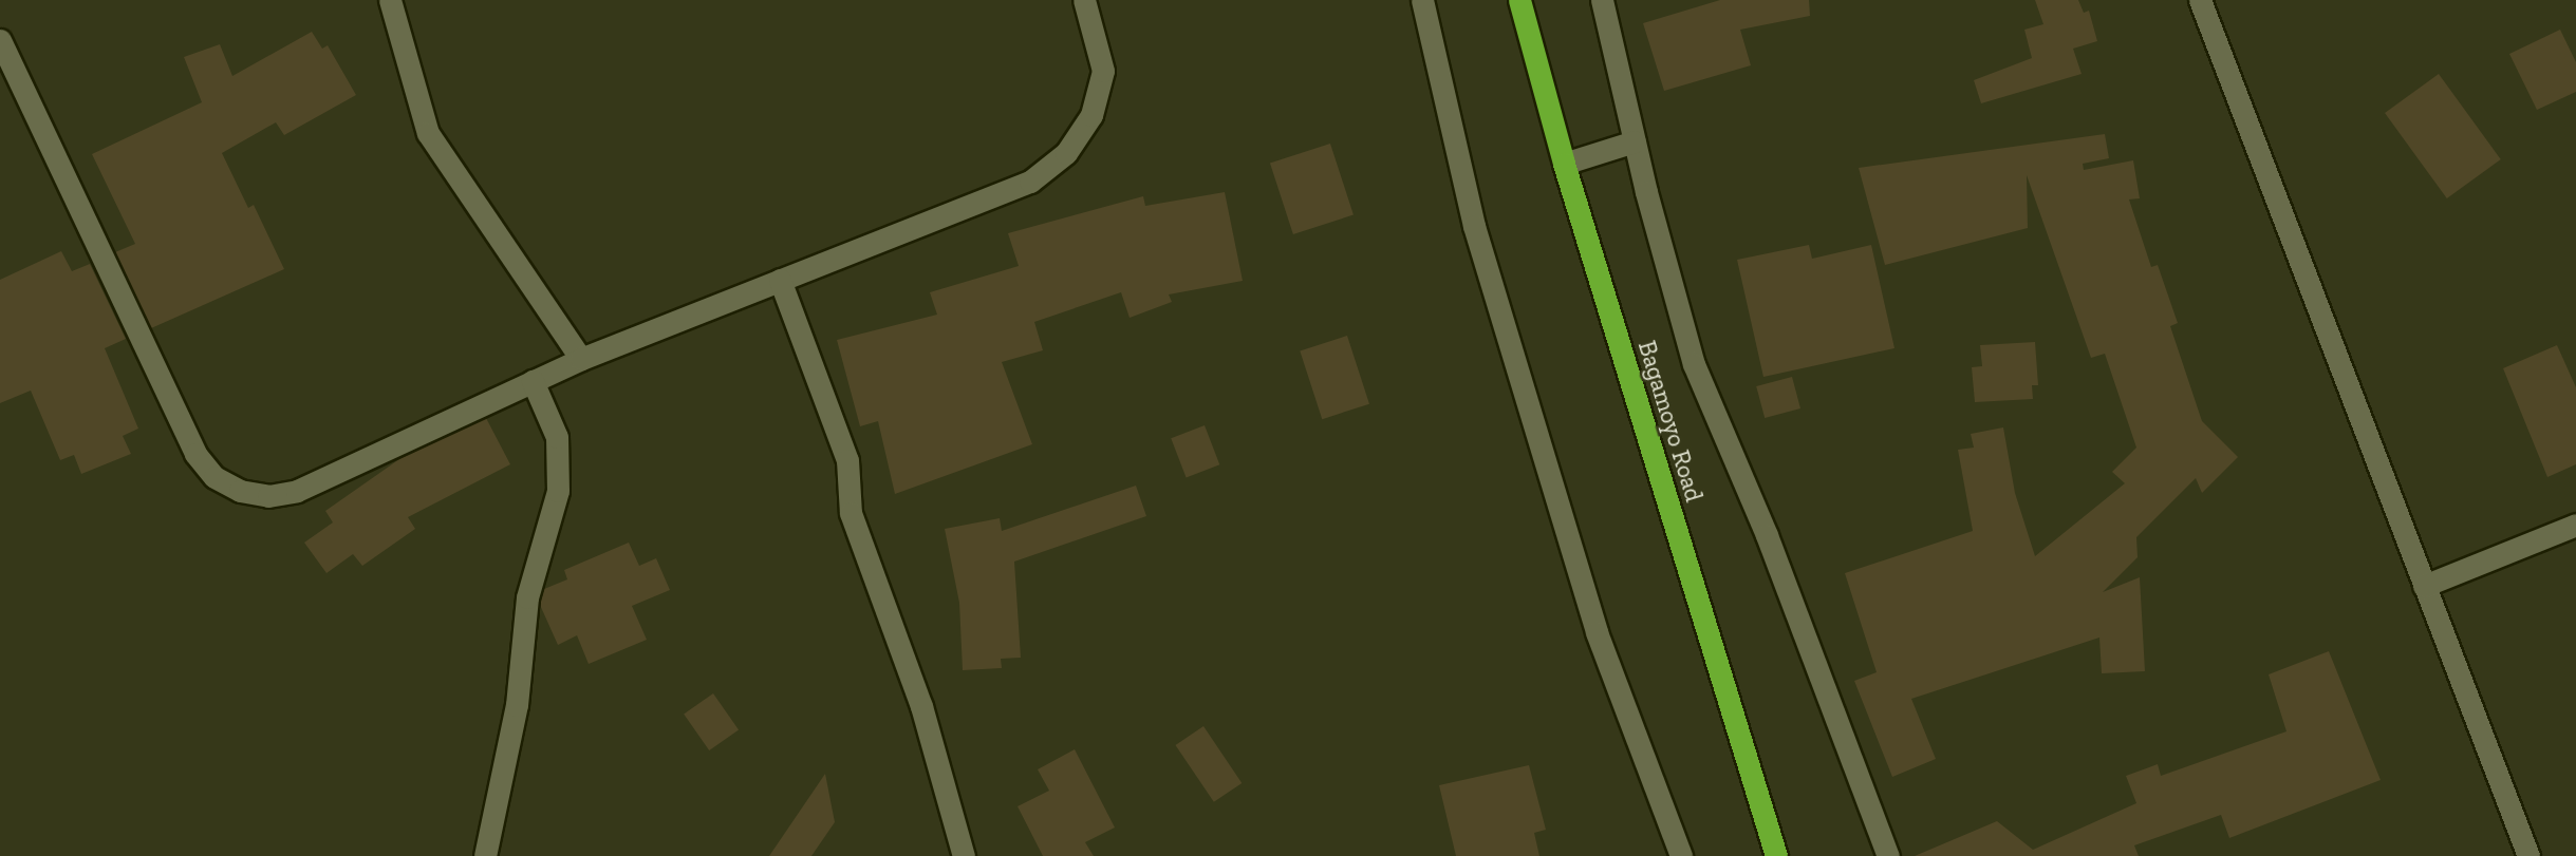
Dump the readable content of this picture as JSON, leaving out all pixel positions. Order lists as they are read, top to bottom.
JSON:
{
  "streets": {
    "highway": ["Bagamoyo Road"]
  }
}
